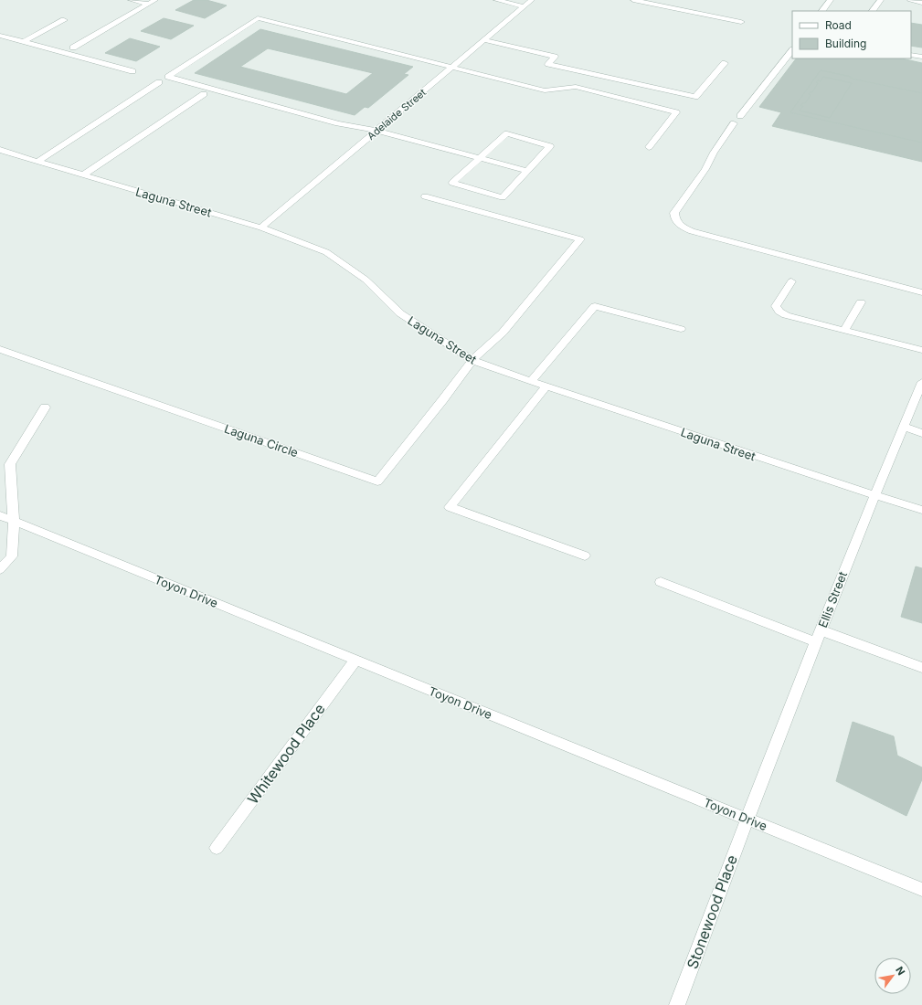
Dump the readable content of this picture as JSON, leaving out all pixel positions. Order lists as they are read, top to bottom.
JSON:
{
  "streets": {
    "street": [
      "Adelaide Street",
      "Laguna Street",
      "Laguna Circle",
      "Toyon Drive",
      "Ellis Street",
      "Whitewood Place",
      "Stonewood Place"
    ]
  },
  "crossings": [
    ["Adelaide Street", "Laguna Street"],
    ["Laguna Street", "Laguna Circle"],
    ["Laguna Street", "Ellis Street"],
    ["Toyon Drive", "Ellis Street"],
    ["Toyon Drive", "Whitewood Place"],
    ["Toyon Drive", "Stonewood Place"],
    ["Ellis Street", "Stonewood Place"]
  ],
  "legend": ["Road", "Building"],
  "north": "top right"
}
